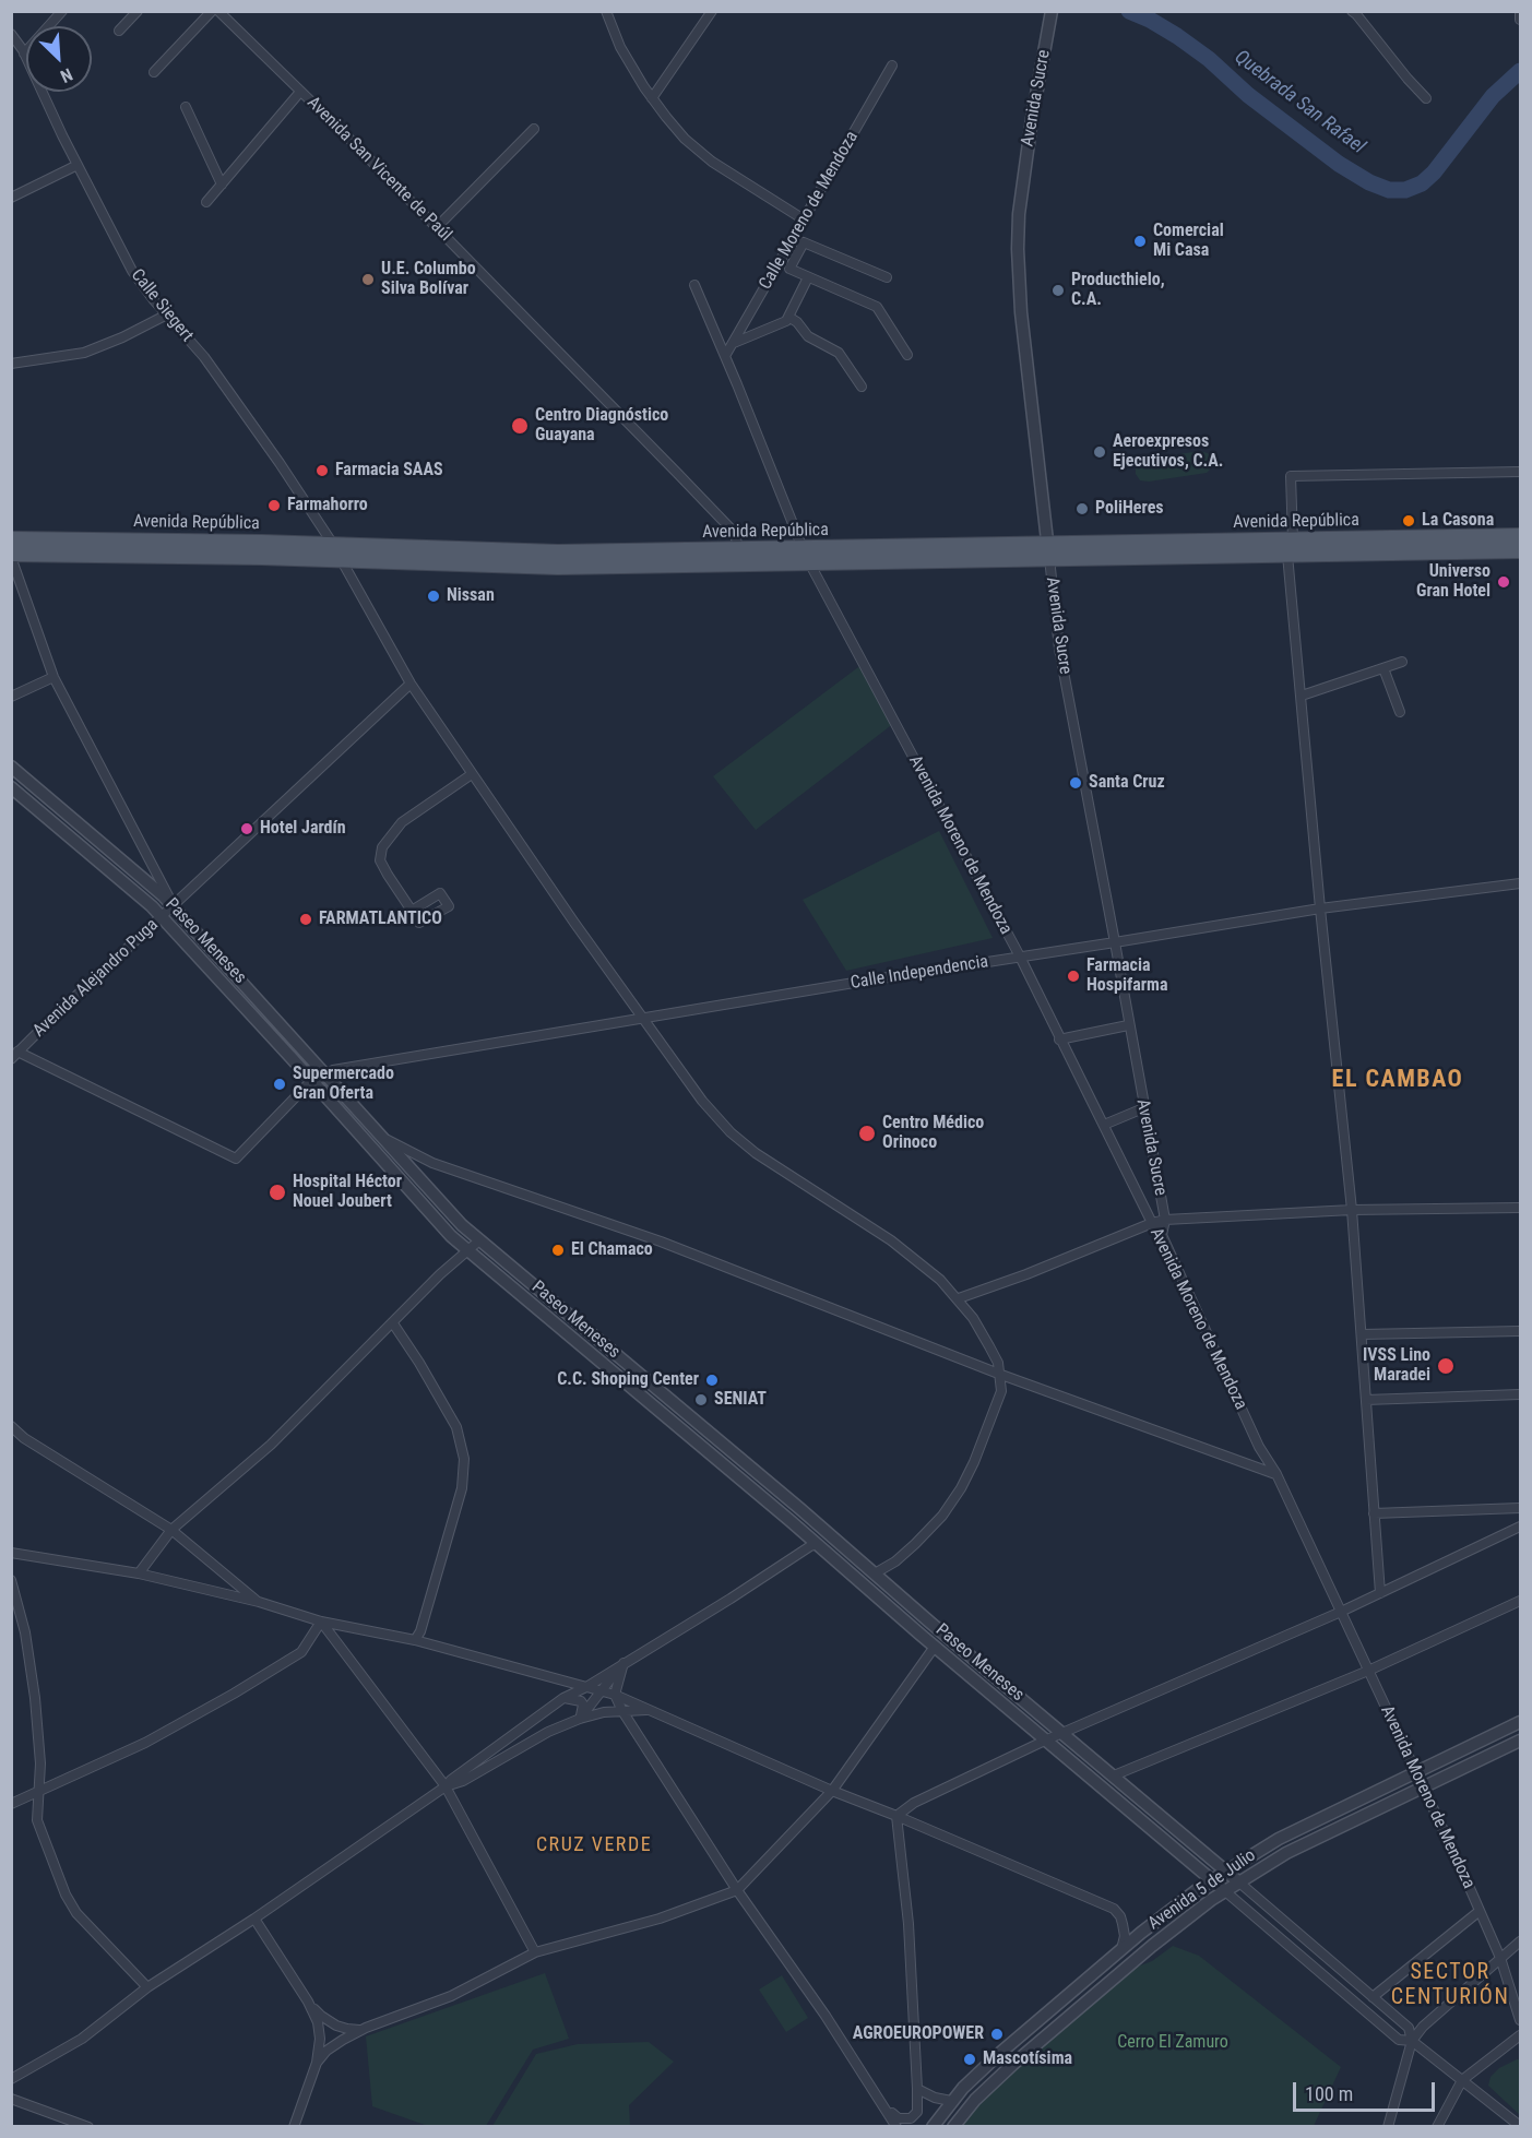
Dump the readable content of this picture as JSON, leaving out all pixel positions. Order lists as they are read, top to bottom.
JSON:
{
  "streets": {
    "main road": ["Avenida República"],
    "street": [
      "Avenida Sucre",
      "Avenida San Vicente de Paúl",
      "Calle Moreno de Mendoza",
      "Calle Siegert",
      "Avenida Moreno de Mendoza",
      "Paseo Meneses",
      "Calle Independencia",
      "Avenida Alejandro Puga",
      "Avenida 5 de Julio"
    ]
  },
  "crossings": [
    ["Avenida Sucre", "Avenida República"],
    ["Avenida Sucre", "Avenida Moreno de Mendoza"],
    ["Avenida Sucre", "Calle Independencia"],
    ["Avenida San Vicente de Paúl", "Avenida República"],
    ["Calle Siegert", "Avenida República"],
    ["Calle Siegert", "Calle Independencia"],
    ["Calle Siegert", "Avenida Alejandro Puga"],
    ["Avenida República", "Avenida Moreno de Mendoza"],
    ["Avenida Moreno de Mendoza", "Calle Independencia"],
    ["Avenida Moreno de Mendoza", "Avenida 5 de Julio"],
    ["Paseo Meneses", "Calle Independencia"],
    ["Paseo Meneses", "Avenida Alejandro Puga"],
    ["Paseo Meneses", "Avenida 5 de Julio"]
  ],
  "districts": ["EL CAMBAO", "CRUZ VERDE", "SECTOR CENTURIÓN"],
  "water": ["Quebrada San Rafael"],
  "parks": ["Cerro El Zamuro"],
  "places": [
    "Comercial Mi Casa",
    "U.E. Columbo Silva Bolívar",
    "Producthielo, C.A.",
    "Centro Diagnóstico Guayana",
    "Aeroexpresos Ejecutivos, C.A.",
    "Farmacia SAAS",
    "Farmahorro",
    "PoliHeres",
    "La Casona",
    "Universo Gran Hotel",
    "Nissan",
    "Santa Cruz",
    "Hotel Jardín",
    "FARMATLANTICO",
    "Farmacia Hospifarma",
    "Supermercado Gran Oferta",
    "Centro Médico Orinoco",
    "Hospital Héctor Nouel Joubert",
    "El Chamaco",
    "IVSS Lino Maradei",
    "C.C. Shoping Center",
    "SENIAT",
    "AGROEUROPOWER",
    "Mascotísima"
  ],
  "scale_bar": "100 m",
  "north": "bottom right"
}
